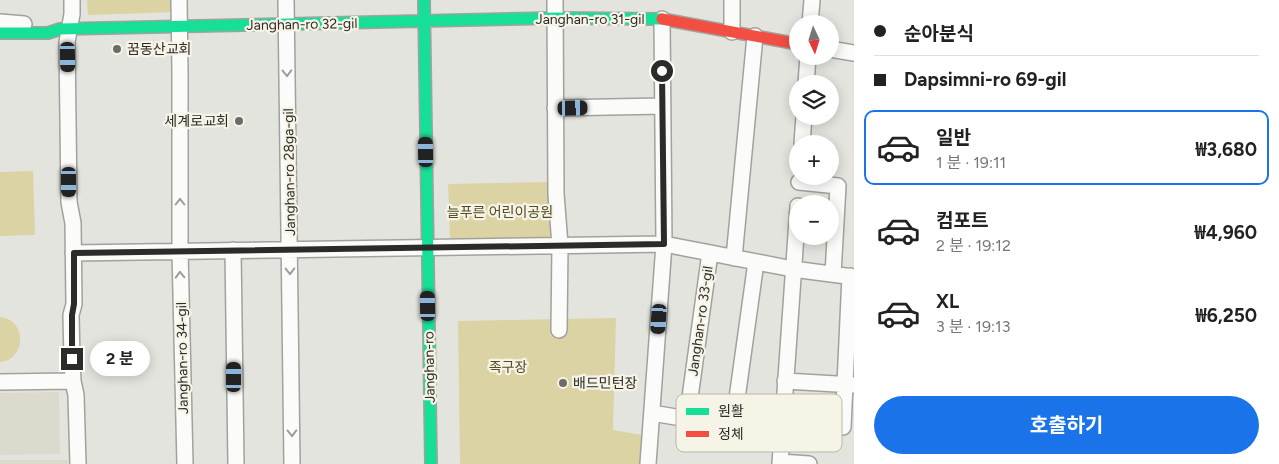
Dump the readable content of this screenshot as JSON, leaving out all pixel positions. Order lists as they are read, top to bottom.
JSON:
{
  "streets": {
    "street": [
      "Janghan-ro 31-gil",
      "Janghan-ro 32-gil",
      "Janghan-ro 28ga-gil",
      "Janghan-ro 33-gil",
      "Janghan-ro 34-gil",
      "Janghan-ro"
    ]
  },
  "crossings": [
    ["Janghan-ro 31-gil", "Janghan-ro 32-gil"],
    ["Janghan-ro 31-gil", "Janghan-ro"],
    ["Janghan-ro 32-gil", "Janghan-ro 28ga-gil"],
    ["Janghan-ro 32-gil", "Janghan-ro"],
    ["Janghan-ro 33-gil", "Janghan-ro"]
  ],
  "parks": ["늘푸른 어린이공원", "족구장"],
  "places": ["꿈동산교회", "세계로교회", "배드민턴장"],
  "legend": ["원활", "정체"],
  "north": "bottom",
  "page": {
    "banner": ["순아분식", "Dapsimni-ro 69-gil"],
    "map_buttons": ["+", "−"],
    "list": [
      {
        "name": "일반",
        "note": "1 분 · 19:11",
        "value": "₩3,680"
      },
      {
        "name": "컴포트",
        "note": "2 분 · 19:12",
        "value": "₩4,960"
      },
      {
        "name": "XL",
        "note": "3 분 · 19:13",
        "value": "₩6,250"
      }
    ],
    "bubble": "2 분",
    "buttons": "호출하기"
  }
}
